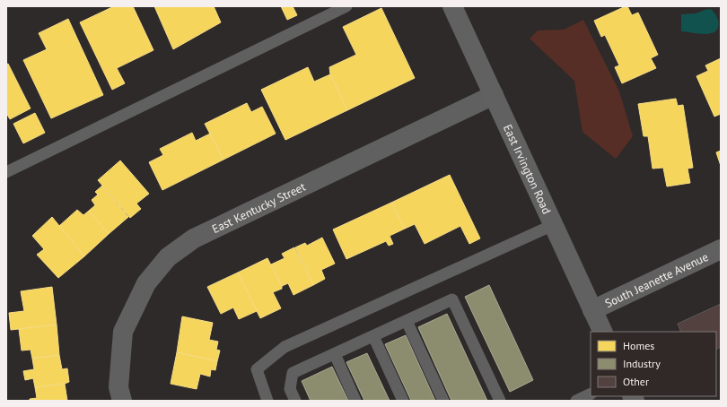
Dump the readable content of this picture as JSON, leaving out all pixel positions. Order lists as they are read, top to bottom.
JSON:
{
  "streets": {
    "main road": ["East Irvington Road"],
    "street": ["East Kentucky Street", "South Jeanette Avenue"]
  },
  "crossings": [
    ["East Irvington Road", "East Kentucky Street"],
    ["East Irvington Road", "South Jeanette Avenue"]
  ],
  "legend": ["Homes", "Industry", "Other"]
}
